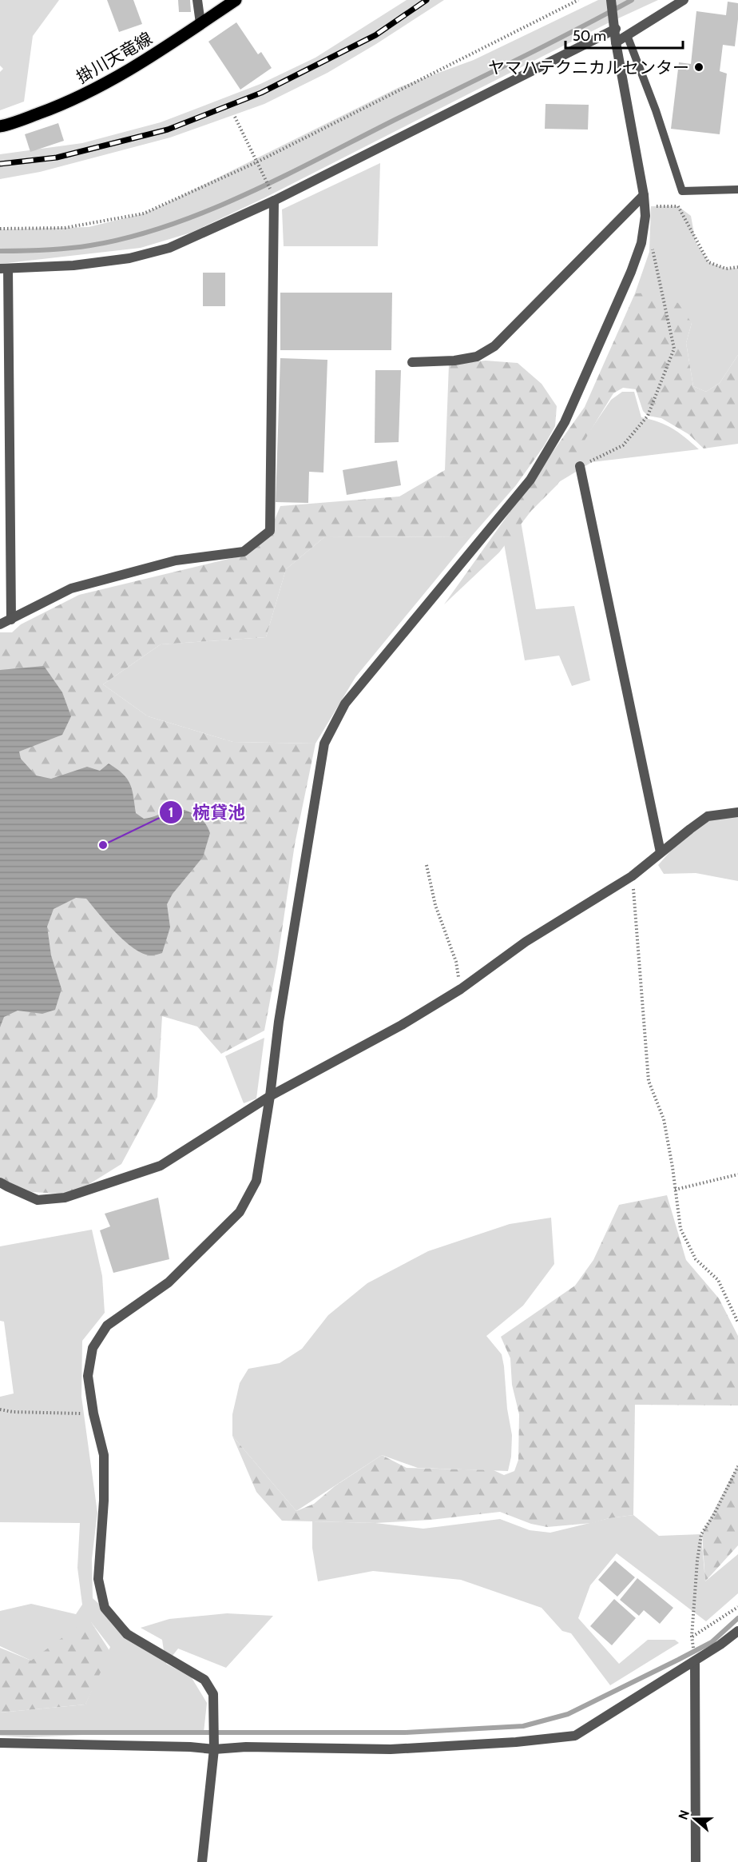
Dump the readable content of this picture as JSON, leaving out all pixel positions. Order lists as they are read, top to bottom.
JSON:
{
  "streets": {
    "main road": ["掛川天竜線"]
  },
  "places": ["ヤマハテクニカルセンター", "椀貸池"],
  "scale_bar": "50 m",
  "north": "left"
}
